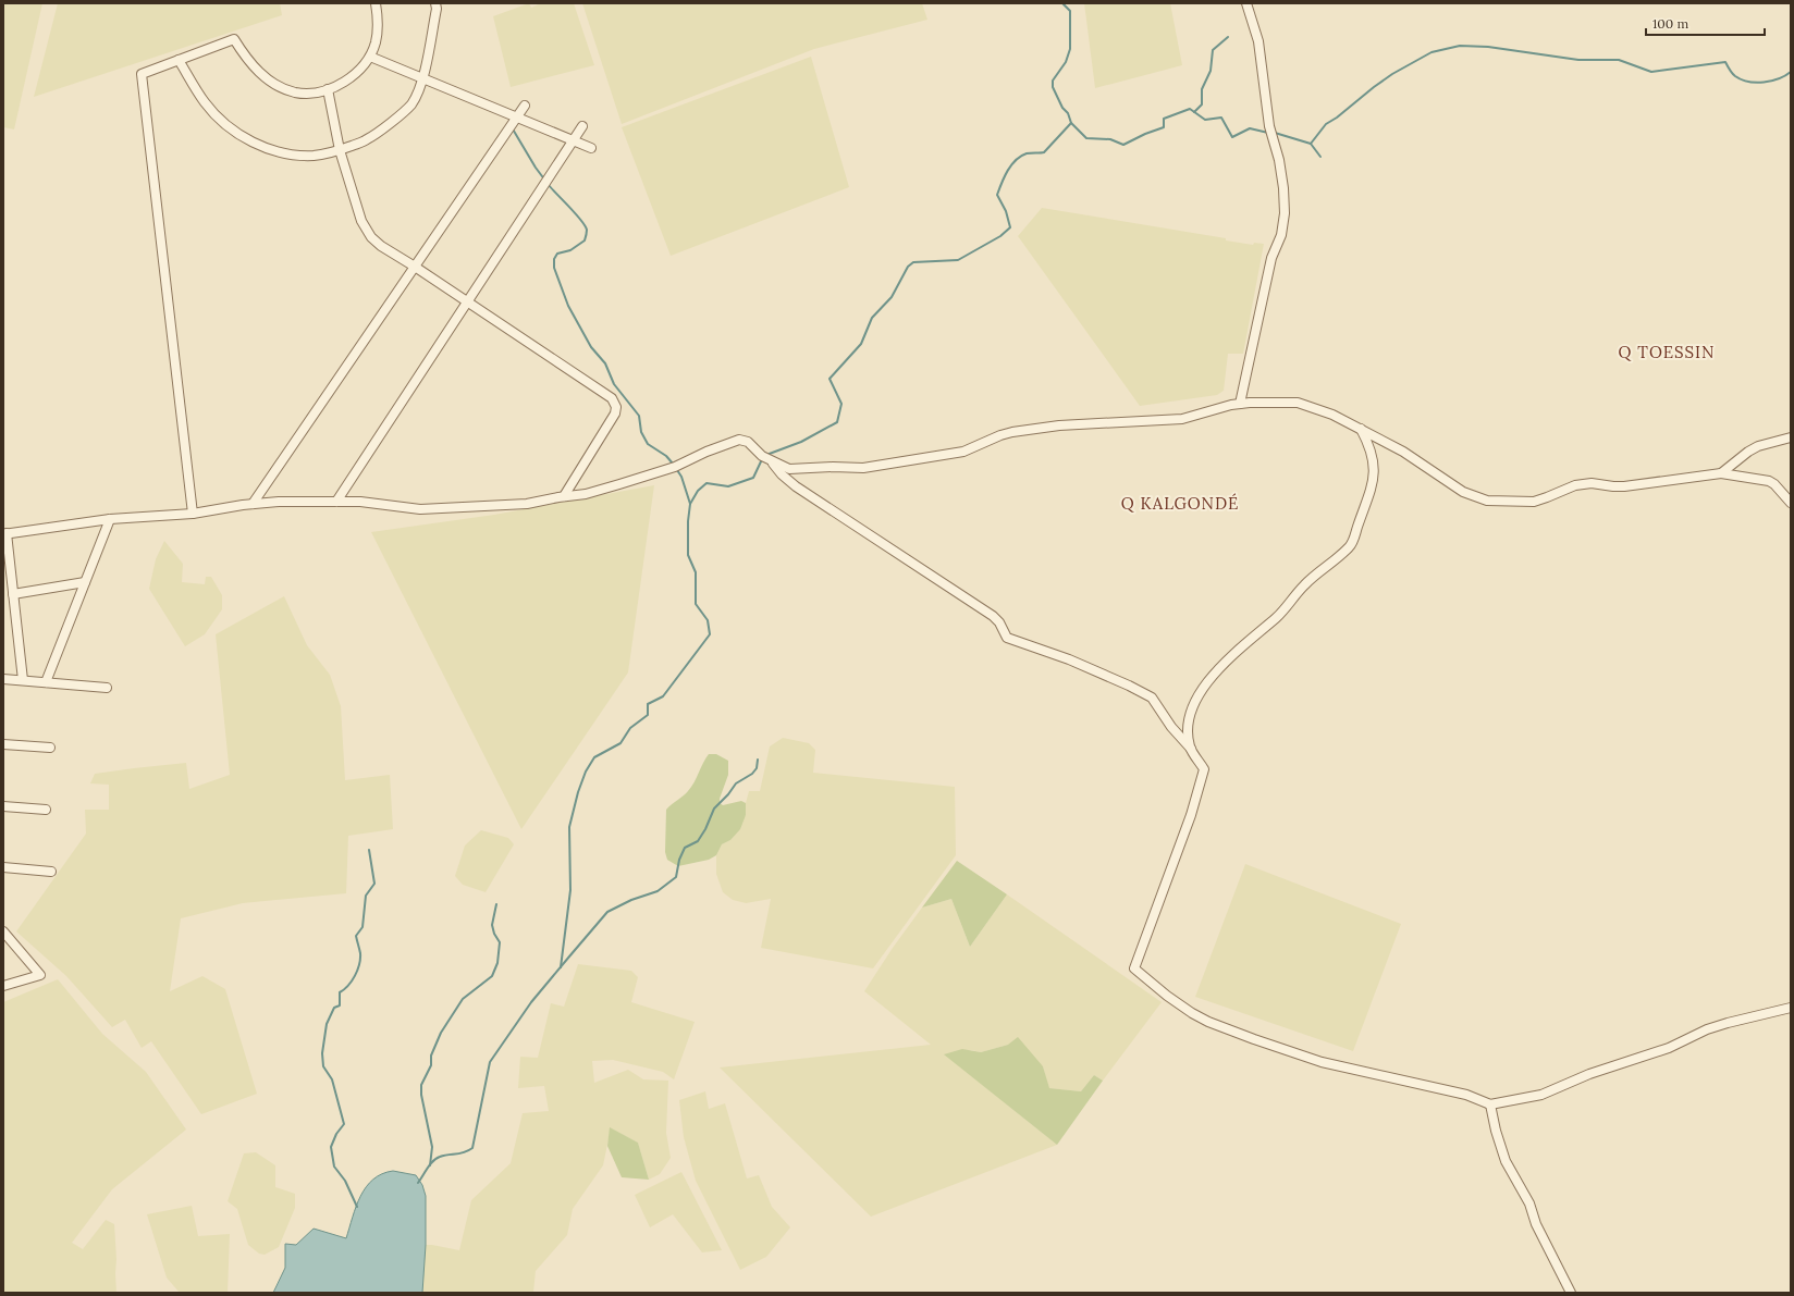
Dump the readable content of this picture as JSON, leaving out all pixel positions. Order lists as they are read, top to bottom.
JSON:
{
  "districts": ["Q TOESSIN", "Q KALGONDÉ"],
  "scale_bar": "100 m"
}
